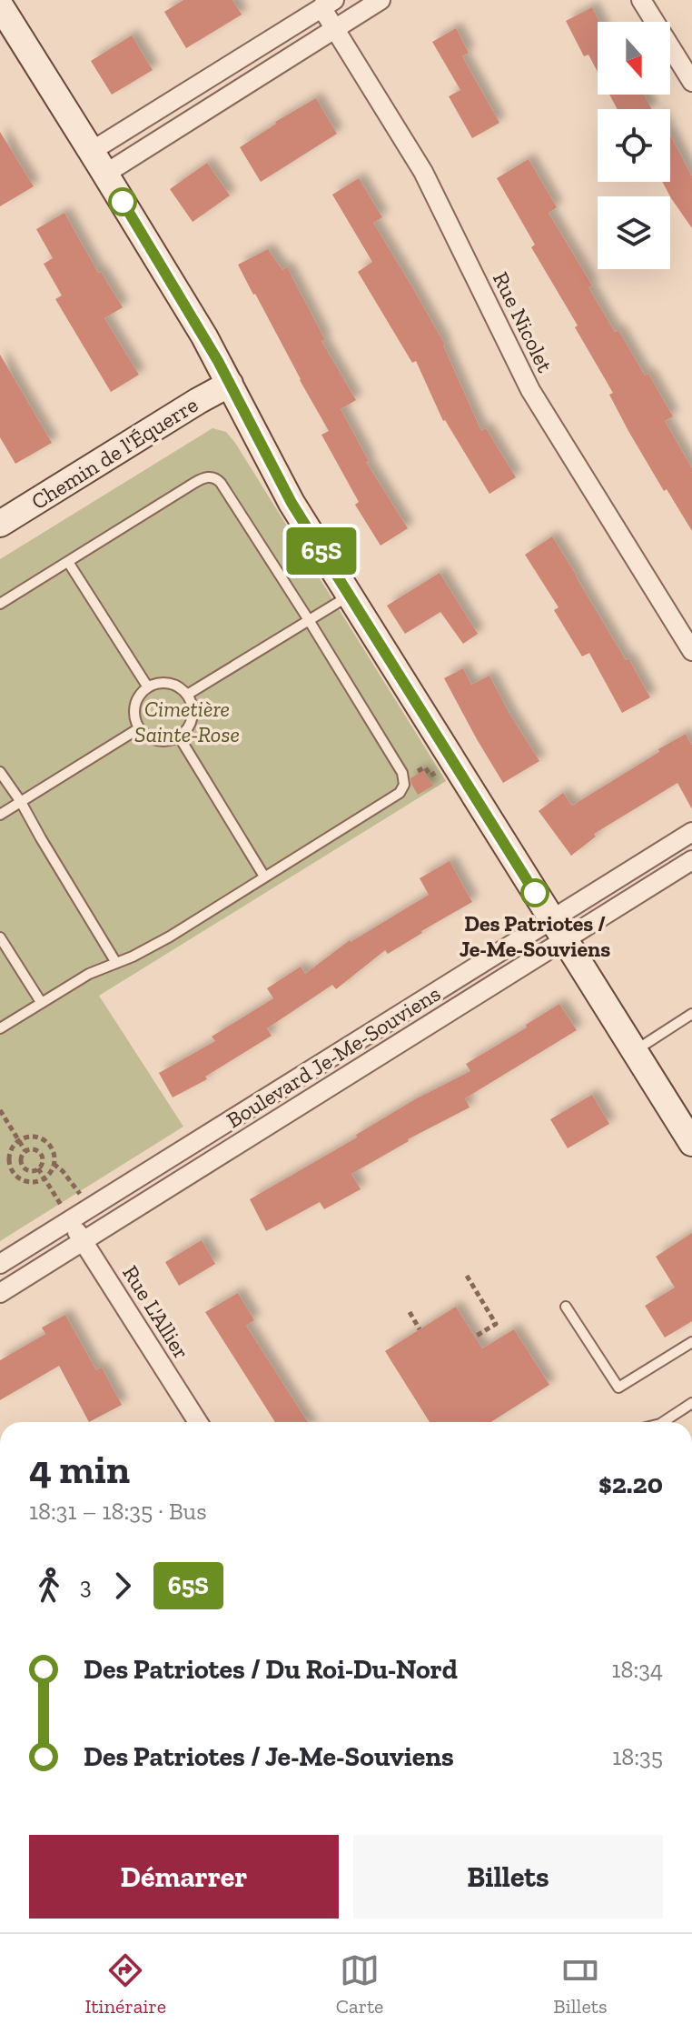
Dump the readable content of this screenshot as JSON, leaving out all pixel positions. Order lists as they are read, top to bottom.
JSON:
{
  "streets": {
    "street": [
      "Rue Nicolet",
      "Chemin de l'Équerre",
      "Boulevard Je-Me-Souviens",
      "Rue L'Allier"
    ]
  },
  "crossings": [
    ["Boulevard Je-Me-Souviens", "Rue L'Allier"]
  ],
  "parks": ["Cimetière Sainte-Rose"],
  "places": ["Des Patriotes / Je-Me-Souviens"],
  "lines": ["bus line 65S"],
  "north": "bottom",
  "page": {
    "on_map": "65S",
    "heading": ["4 min", "18:31 – 18:35 · Bus", "$2.20"],
    "legs": ["3", "65S"],
    "list": [
      {
        "name": "Des Patriotes / Du Roi-Du-Nord",
        "value": "18:34"
      },
      {
        "name": "Des Patriotes / Je-Me-Souviens",
        "value": "18:35"
      }
    ],
    "buttons": ["Démarrer", "Billets"],
    "tabs": ["Itinéraire", "Carte", "Billets"]
  }
}
